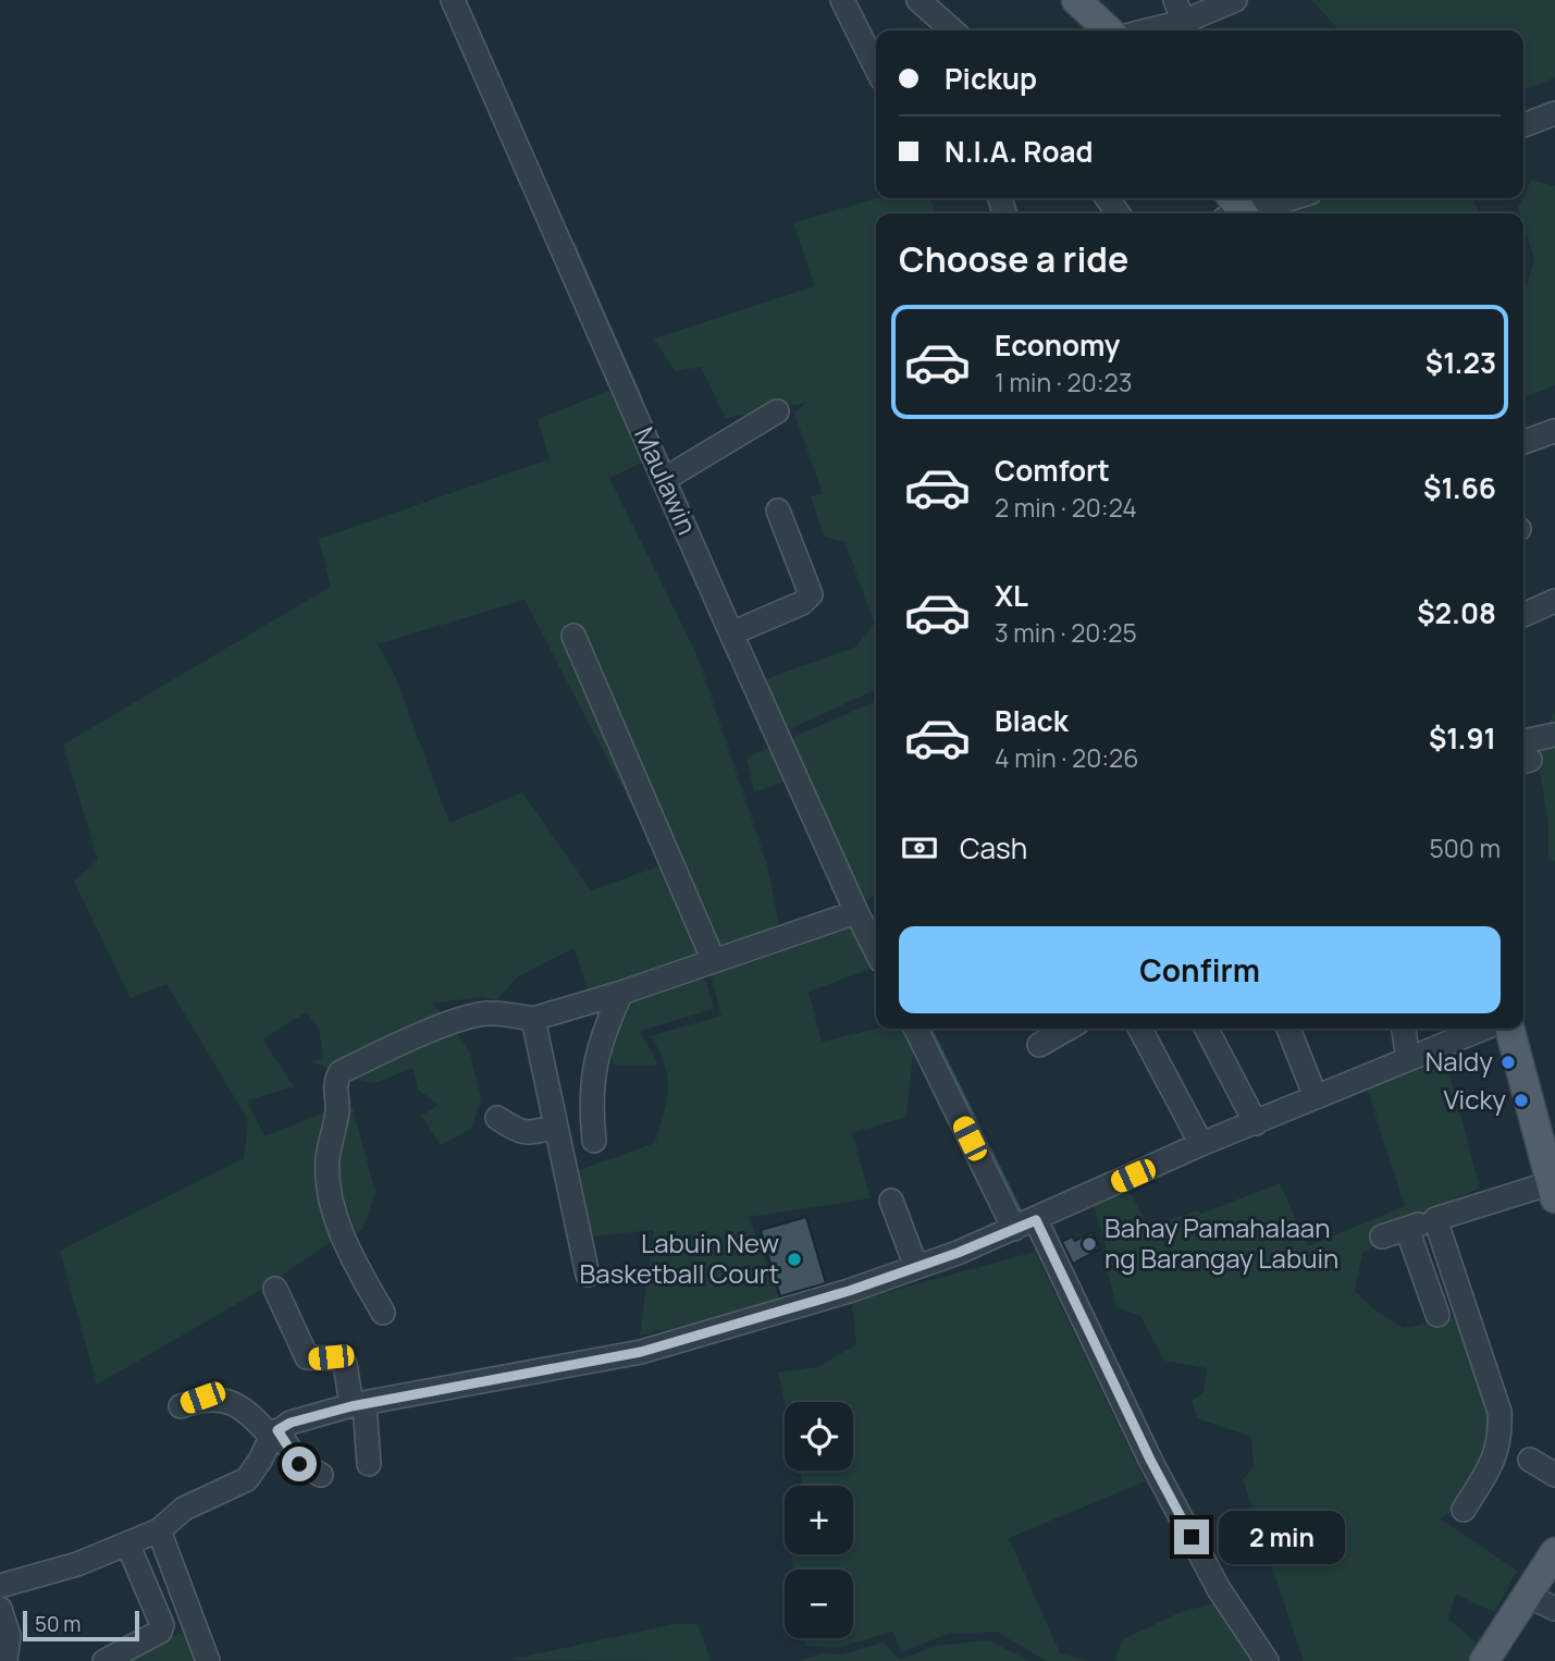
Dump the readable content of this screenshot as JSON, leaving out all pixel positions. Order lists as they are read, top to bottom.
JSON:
{
  "streets": {
    "street": ["Maulawin"]
  },
  "places": [
    "Naldy",
    "Vicky",
    "Bahay Pamahalaan ng Barangay Labuin",
    "Labuin New Basketball Court"
  ],
  "scale_bar": "50 m",
  "page": {
    "banner": ["Pickup", "N.I.A. Road"],
    "heading": "Choose a ride",
    "list": [
      {
        "name": "Economy",
        "note": "1 min · 20:23",
        "value": "$1.23"
      },
      {
        "name": "Comfort",
        "note": "2 min · 20:24",
        "value": "$1.66"
      },
      {
        "name": "XL",
        "note": "3 min · 20:25",
        "value": "$2.08"
      },
      {
        "name": "Black",
        "note": "4 min · 20:26",
        "value": "$1.91"
      }
    ],
    "pay": ["Cash", "500 m"],
    "buttons": "Confirm",
    "map_buttons": ["+", "−"],
    "bubble": "2 min",
    "scale": "50 m"
  }
}
